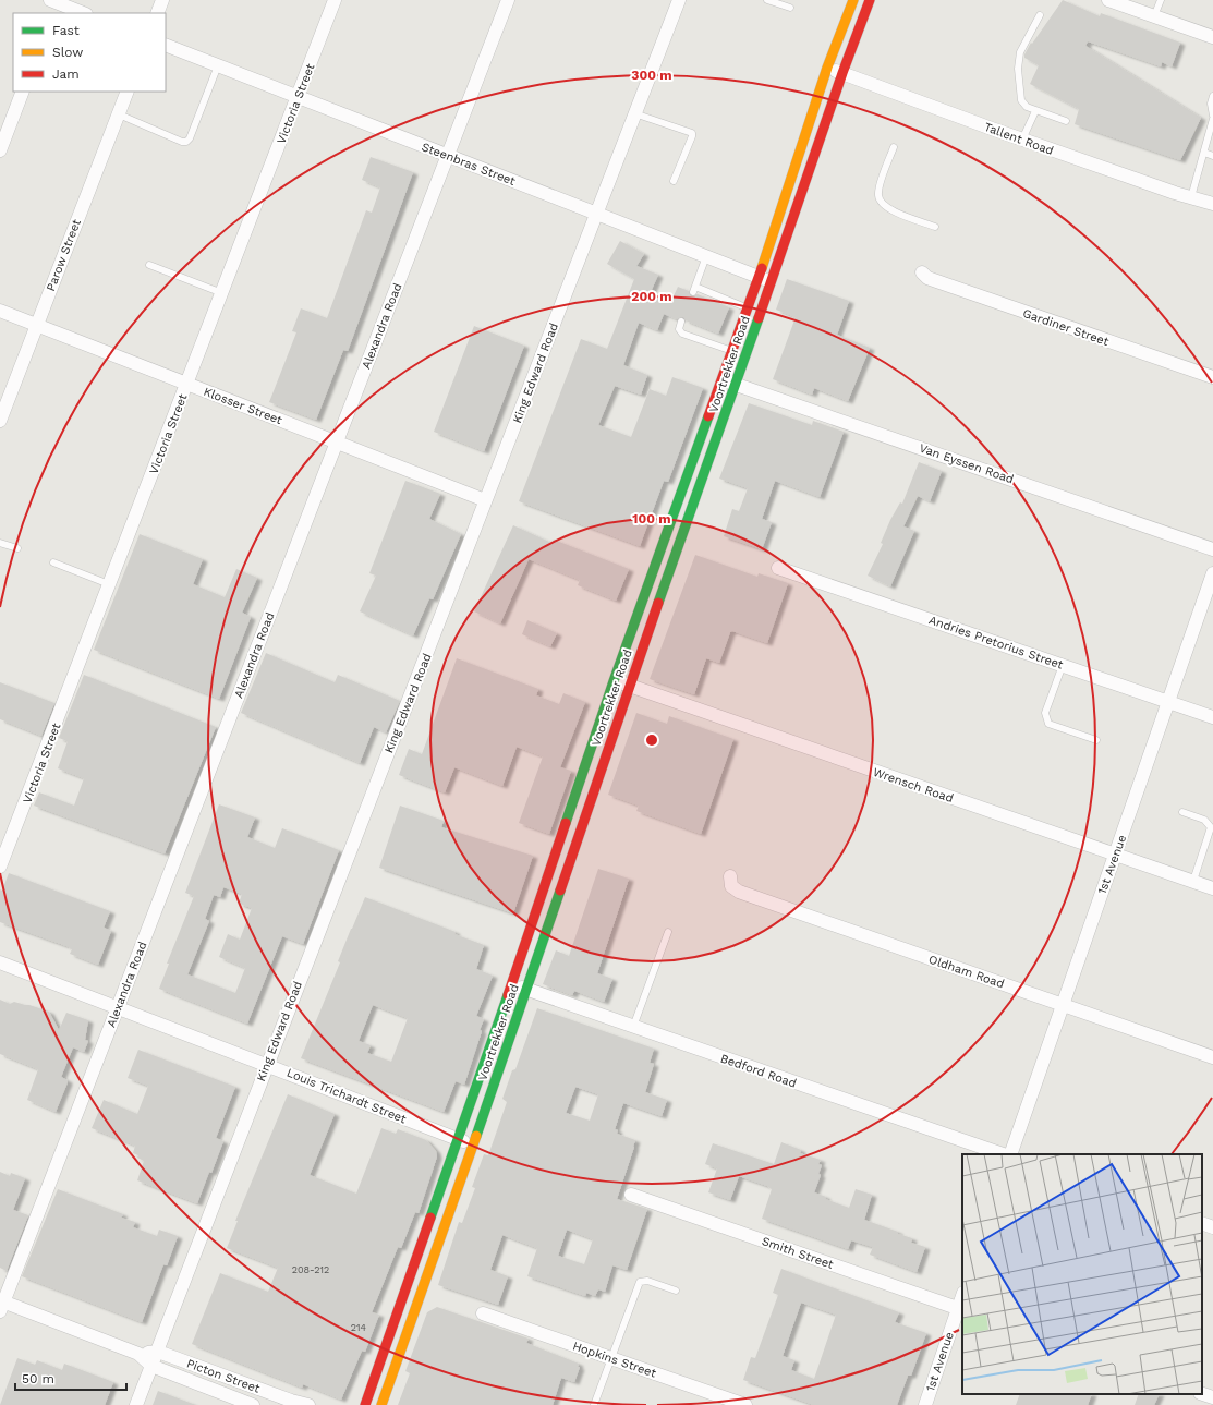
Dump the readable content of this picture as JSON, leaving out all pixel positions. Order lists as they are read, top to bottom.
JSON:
{
  "streets": {
    "main road": ["Voortrekker Road"],
    "street": [
      "Victoria Street",
      "Tallent Road",
      "Steenbras Street",
      "Parow Street",
      "Alexandra Road",
      "Gardiner Street",
      "King Edward Road",
      "Klosser Street",
      "Van Eyssen Road",
      "Andries Pretorius Street",
      "Wrensch Road",
      "1st Avenue",
      "Oldham Road",
      "Bedford Road",
      "Louis Trichardt Street",
      "Smith Street",
      "Hopkins Street",
      "Picton Street"
    ]
  },
  "crossings": [
    ["Victoria Street", "Steenbras Street"],
    ["Victoria Street", "Klosser Street"],
    ["Tallent Road", "Voortrekker Road"],
    ["Steenbras Street", "Alexandra Road"],
    ["Steenbras Street", "Voortrekker Road"],
    ["Steenbras Street", "King Edward Road"],
    ["Parow Street", "Klosser Street"],
    ["Alexandra Road", "Klosser Street"],
    ["Alexandra Road", "Louis Trichardt Street"],
    ["Alexandra Road", "Picton Street"],
    ["Voortrekker Road", "Van Eyssen Road"],
    ["Voortrekker Road", "Wrensch Road"],
    ["Voortrekker Road", "Bedford Road"],
    ["Voortrekker Road", "Louis Trichardt Street"],
    ["King Edward Road", "Klosser Street"],
    ["King Edward Road", "Louis Trichardt Street"],
    ["King Edward Road", "Picton Street"],
    ["Andries Pretorius Street", "1st Avenue"],
    ["Wrensch Road", "1st Avenue"],
    ["1st Avenue", "Oldham Road"],
    ["1st Avenue", "Smith Street"]
  ],
  "house_numbers": ["208-212", "214"],
  "legend": ["Fast", "Slow", "Jam"],
  "scale_bar": "50 m",
  "rings": ["300 m", "200 m", "100 m"]
}
